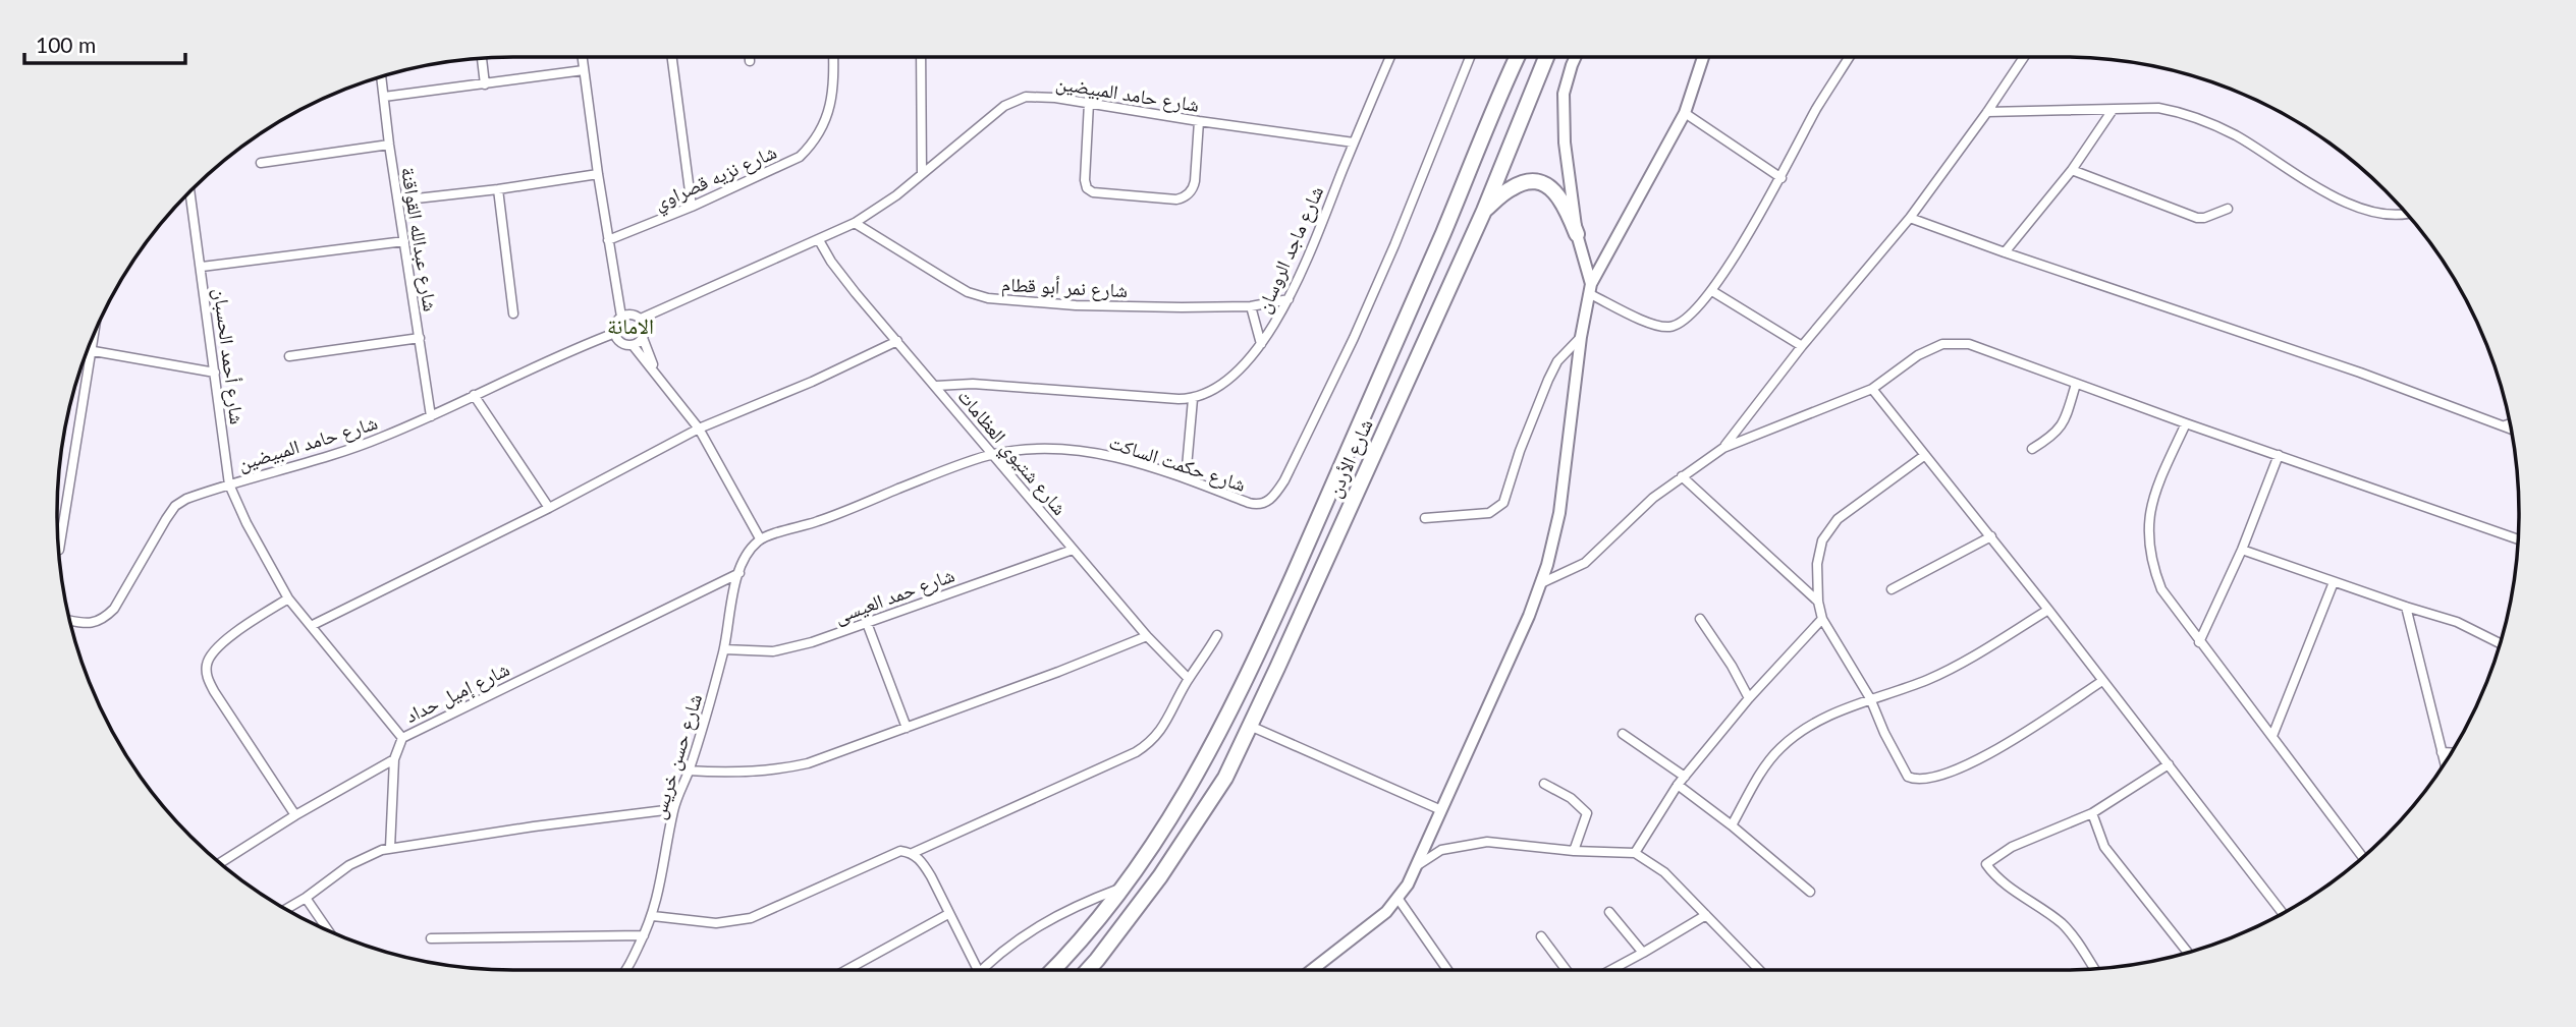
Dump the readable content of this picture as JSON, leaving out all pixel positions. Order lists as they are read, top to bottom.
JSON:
{
  "streets": {
    "highway": ["شارع الأردن"],
    "street": [
      "شارع حامد المبيضين",
      "شارع نزيه قصراوي",
      "شارع عبدالله القواقنة",
      "شارع ماجد الروسان",
      "شارع نمر أبو قطام",
      "شارع أحمد الحسبان",
      "شارع شتيوي العظامات",
      "شارع حكمت الساكت",
      "شارع حمد العيسى",
      "شارع إميل حداد",
      "شارع حسن خريس"
    ]
  },
  "crossings": [
    ["شارع حامد المبيضين", "شارع عبدالله القواقنة"],
    ["شارع حامد المبيضين", "شارع ماجد الروسان"],
    ["شارع حامد المبيضين", "شارع نمر أبو قطام"],
    ["شارع حامد المبيضين", "شارع أحمد الحسبان"],
    ["شارع حامد المبيضين", "شارع شتيوي العظامات"],
    ["شارع ماجد الروسان", "شارع نمر أبو قطام"],
    ["شارع أحمد الحسبان", "شارع إميل حداد"],
    ["شارع شتيوي العظامات", "شارع حكمت الساكت"],
    ["شارع شتيوي العظامات", "شارع حمد العيسى"],
    ["شارع حكمت الساكت", "شارع حسن خريس"],
    ["شارع حمد العيسى", "شارع حسن خريس"],
    ["شارع إميل حداد", "شارع حسن خريس"]
  ],
  "districts": ["الامانة"],
  "scale_bar": "100 m"
}
